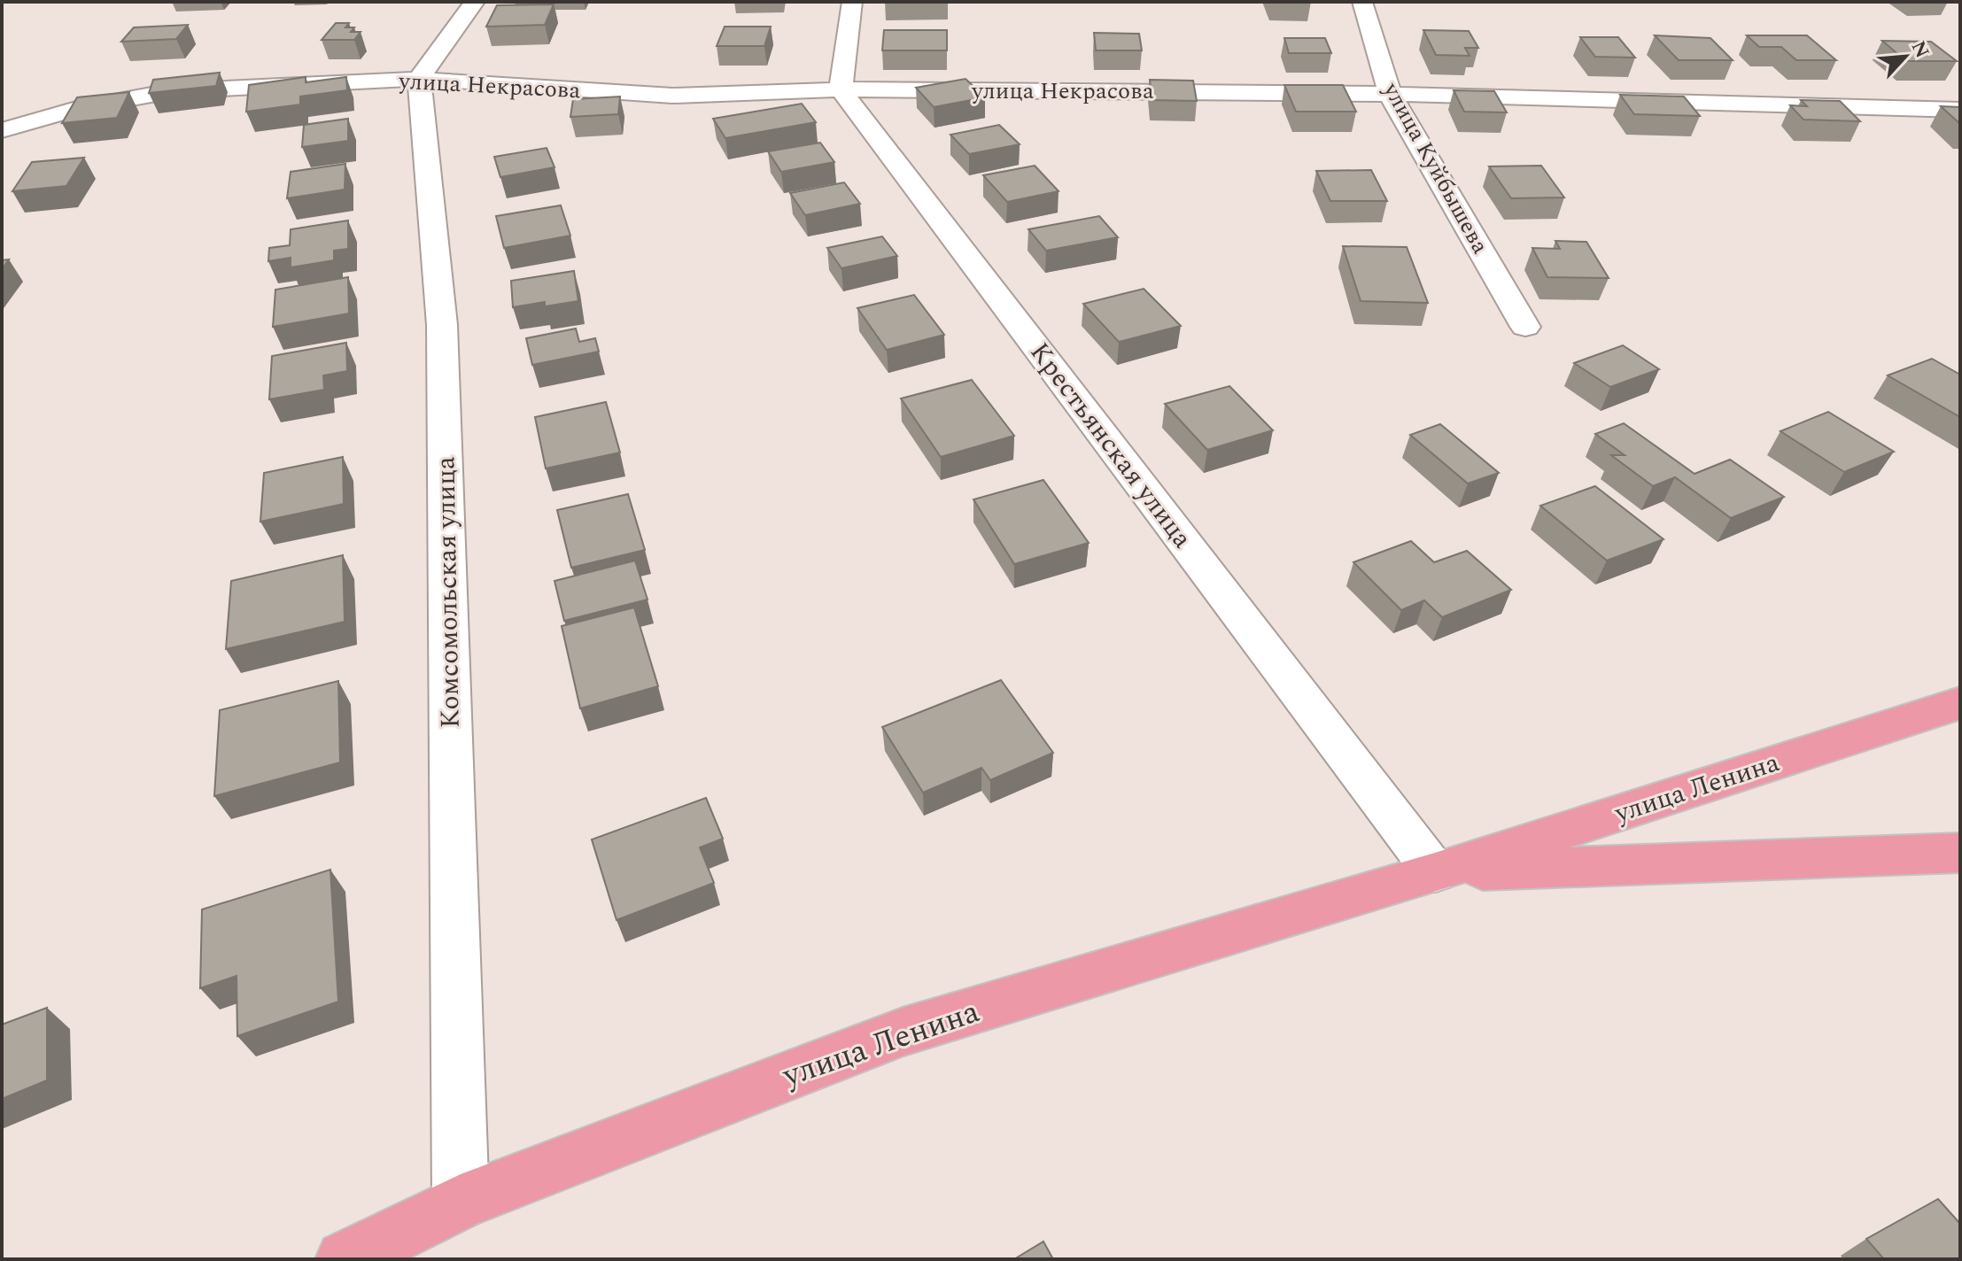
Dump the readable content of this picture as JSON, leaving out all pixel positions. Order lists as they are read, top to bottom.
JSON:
{
  "streets": {
    "main road": ["улица Ленина"],
    "street": [
      "улица Некрасова",
      "улица Куйбышева",
      "Крестьянская улица",
      "Комсомольская улица"
    ]
  },
  "crossings": [
    ["улица Некрасова", "улица Куйбышева"],
    ["улица Некрасова", "Крестьянская улица"],
    ["улица Некрасова", "Комсомольская улица"],
    ["Крестьянская улица", "улица Ленина"],
    ["Комсомольская улица", "улица Ленина"]
  ],
  "north": "top right"
}
